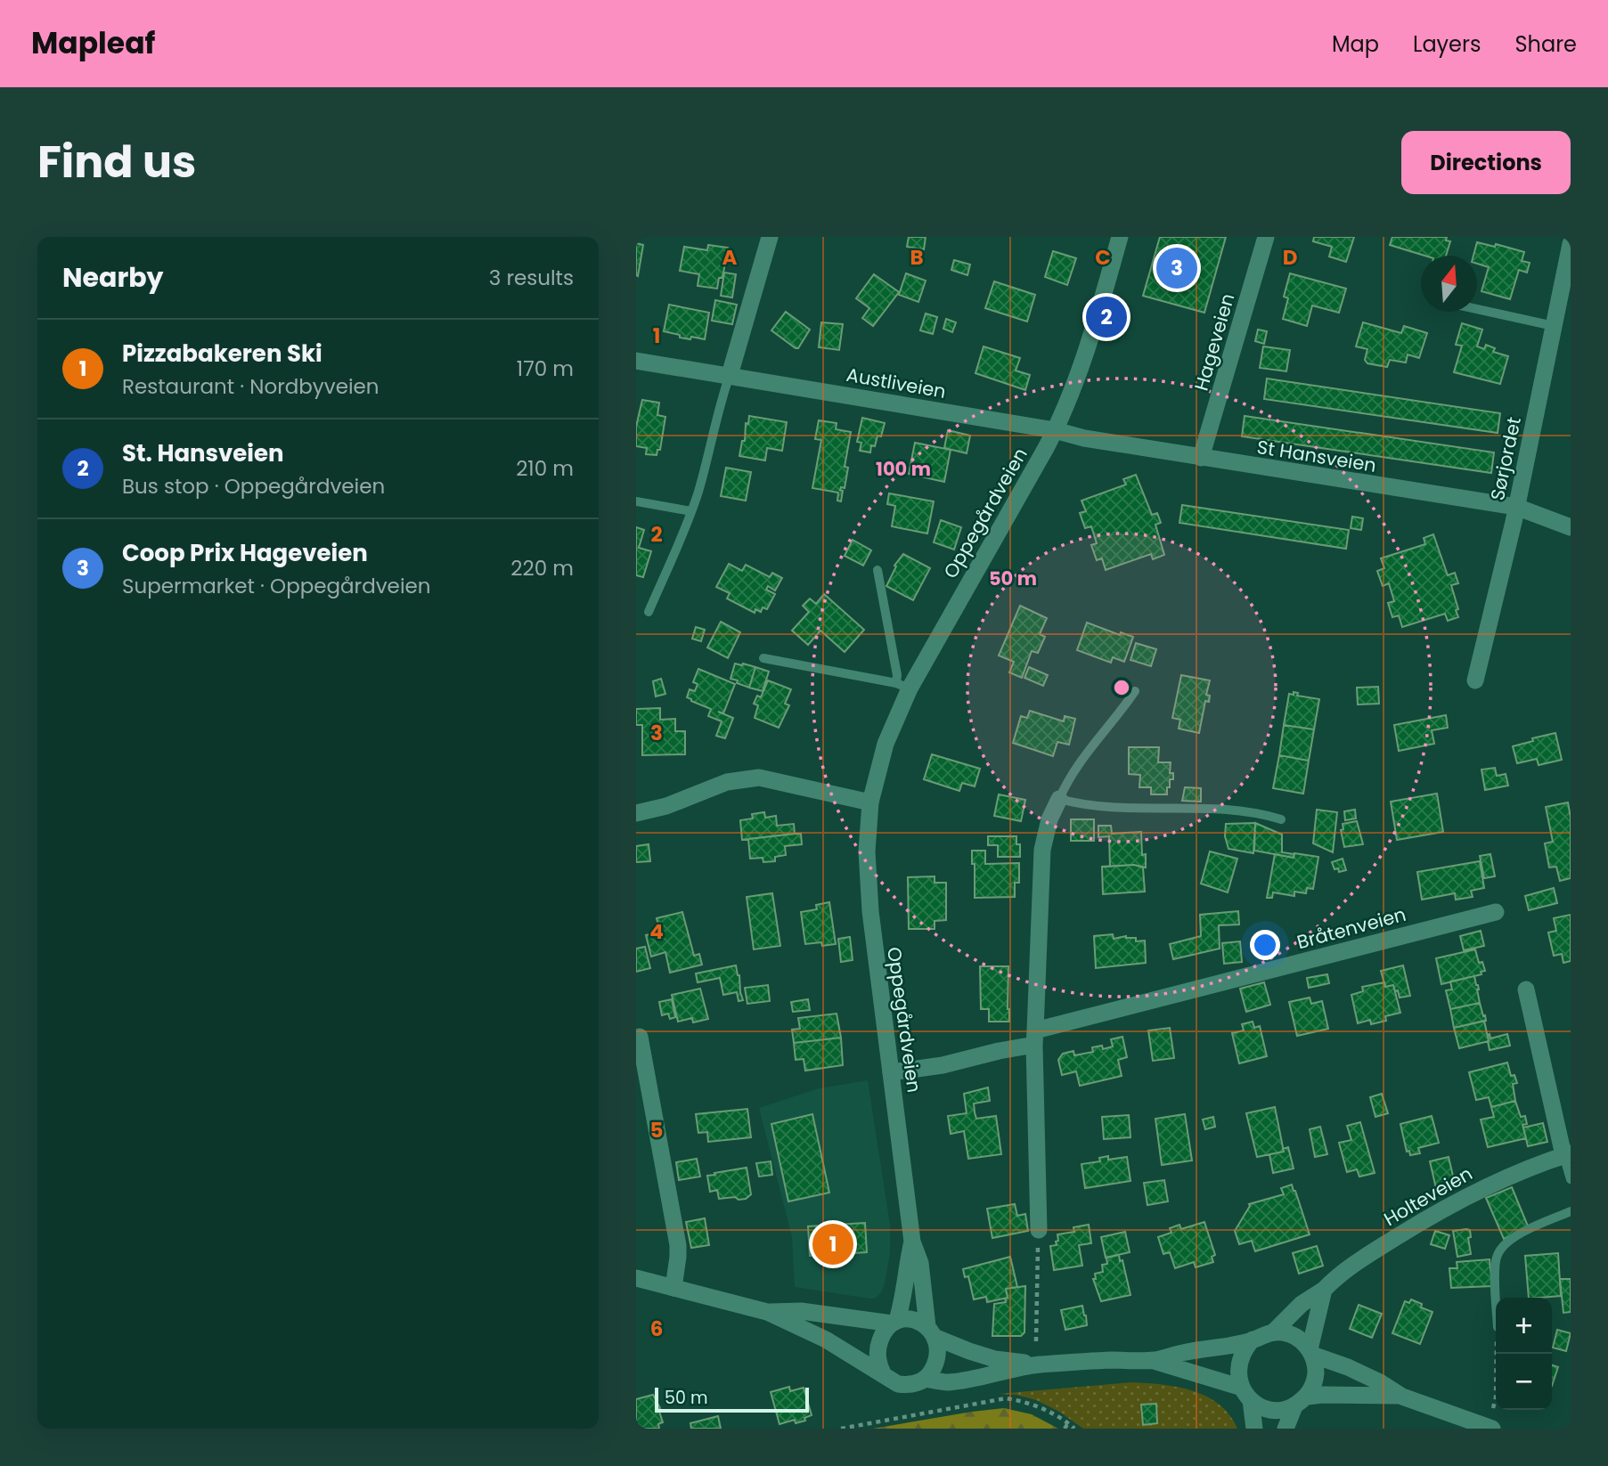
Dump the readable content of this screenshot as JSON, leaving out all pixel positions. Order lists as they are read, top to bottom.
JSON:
{
  "streets": {
    "street": [
      "Hageveien",
      "Austliveien",
      "St Hansveien",
      "Sørjordet",
      "Oppegårdveien",
      "Bråtenveien",
      "Holteveien"
    ]
  },
  "crossings": [
    ["Hageveien", "St Hansveien"],
    ["Austliveien", "St Hansveien"],
    ["Austliveien", "Oppegårdveien"],
    ["St Hansveien", "Sørjordet"],
    ["St Hansveien", "Oppegårdveien"],
    ["Oppegårdveien", "Bråtenveien"]
  ],
  "scale_bar": "50 m",
  "north": "top",
  "page": {
    "header": "Mapleaf",
    "nav": ["Map", "Layers", "Share"],
    "title": "Find us",
    "buttons": "Directions",
    "heading": ["Nearby", "3 results"],
    "pins": ["3", "2", "1"],
    "list": [
      {
        "mark": "1",
        "name": "Pizzabakeren Ski",
        "note": "Restaurant · Nordbyveien",
        "value": "170 m"
      },
      {
        "mark": "2",
        "name": "St. Hansveien",
        "note": "Bus stop · Oppegårdveien",
        "value": "210 m"
      },
      {
        "mark": "3",
        "name": "Coop Prix Hageveien",
        "note": "Supermarket · Oppegårdveien",
        "value": "220 m"
      }
    ],
    "map_buttons": ["+", "−"],
    "scale": "50 m"
  },
  "grid": {
    "columns": [
      "A",
      "B",
      "C",
      "D"
    ],
    "rows": [
      "1",
      "2",
      "3",
      "4",
      "5",
      "6"
    ]
  },
  "rings": ["100 m", "50 m"]
}
